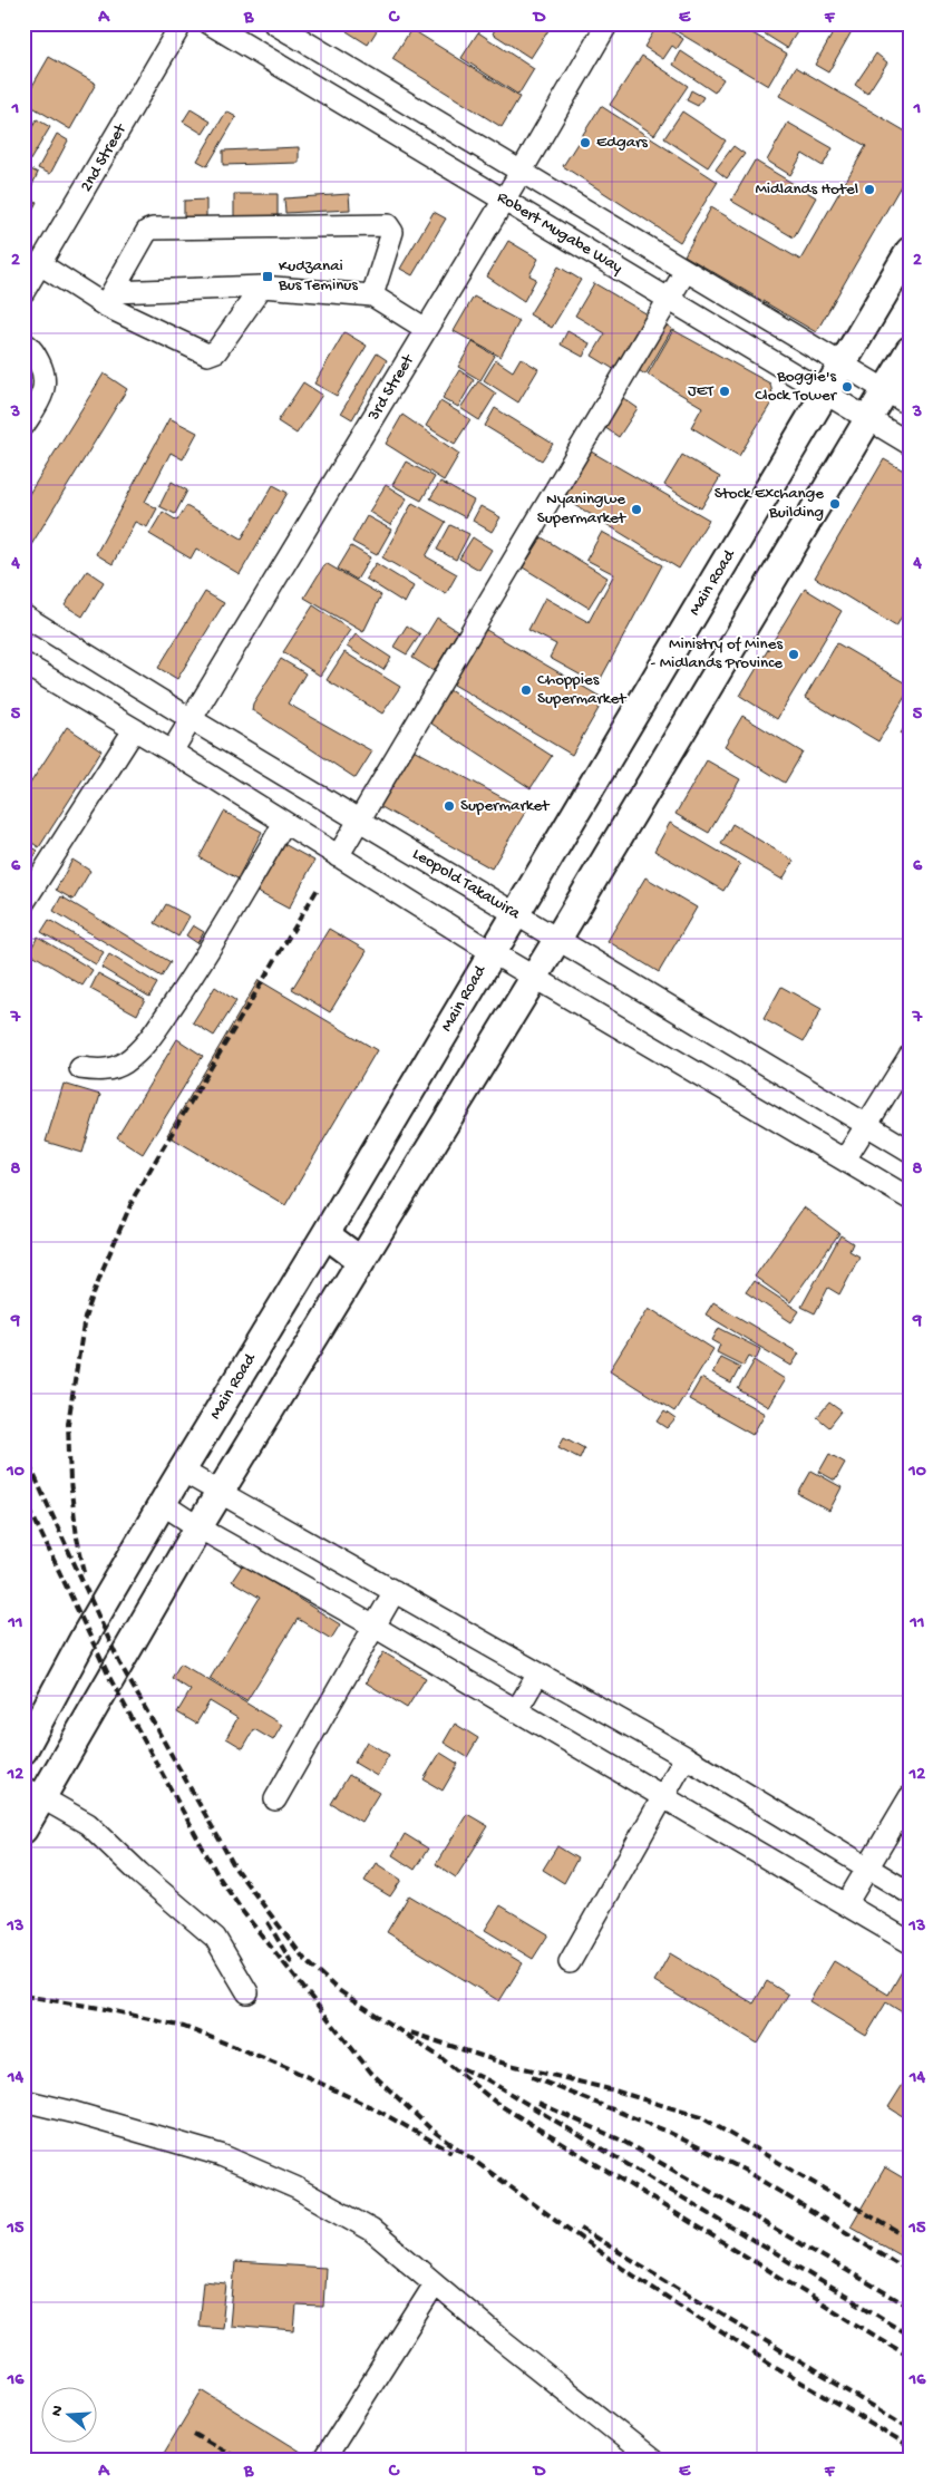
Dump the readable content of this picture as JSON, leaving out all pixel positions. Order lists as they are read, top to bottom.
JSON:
{
  "streets": {
    "main road": ["Main Road"],
    "street": [
      "2nd Street",
      "Robert Mugabe Way",
      "3rd Street",
      "Leopold Takawira"
    ]
  },
  "crossings": [
    ["Robert Mugabe Way", "3rd Street"],
    ["Robert Mugabe Way", "Main Road"],
    ["3rd Street", "Leopold Takawira"],
    ["Main Road", "Leopold Takawira"]
  ],
  "places": {
    "other": [
      "Edgars",
      "Midlands Hotel",
      "Boggie's Clock Tower",
      "JET",
      "Stock Exchange Building",
      "Nyaningwe Supermarket",
      "Ministry of Mines - Midlands Province",
      "Choppies Supermarket",
      "Supermarket"
    ],
    "transit": ["Kudzanai Bus Teminus"]
  },
  "north": "left",
  "grid": {
    "columns": [
      "A",
      "B",
      "C",
      "D",
      "E",
      "F"
    ],
    "rows": [
      "1",
      "2",
      "3",
      "4",
      "5",
      "6",
      "7",
      "8",
      "9",
      "10",
      "11",
      "12",
      "13",
      "14",
      "15",
      "16"
    ]
  }
}
